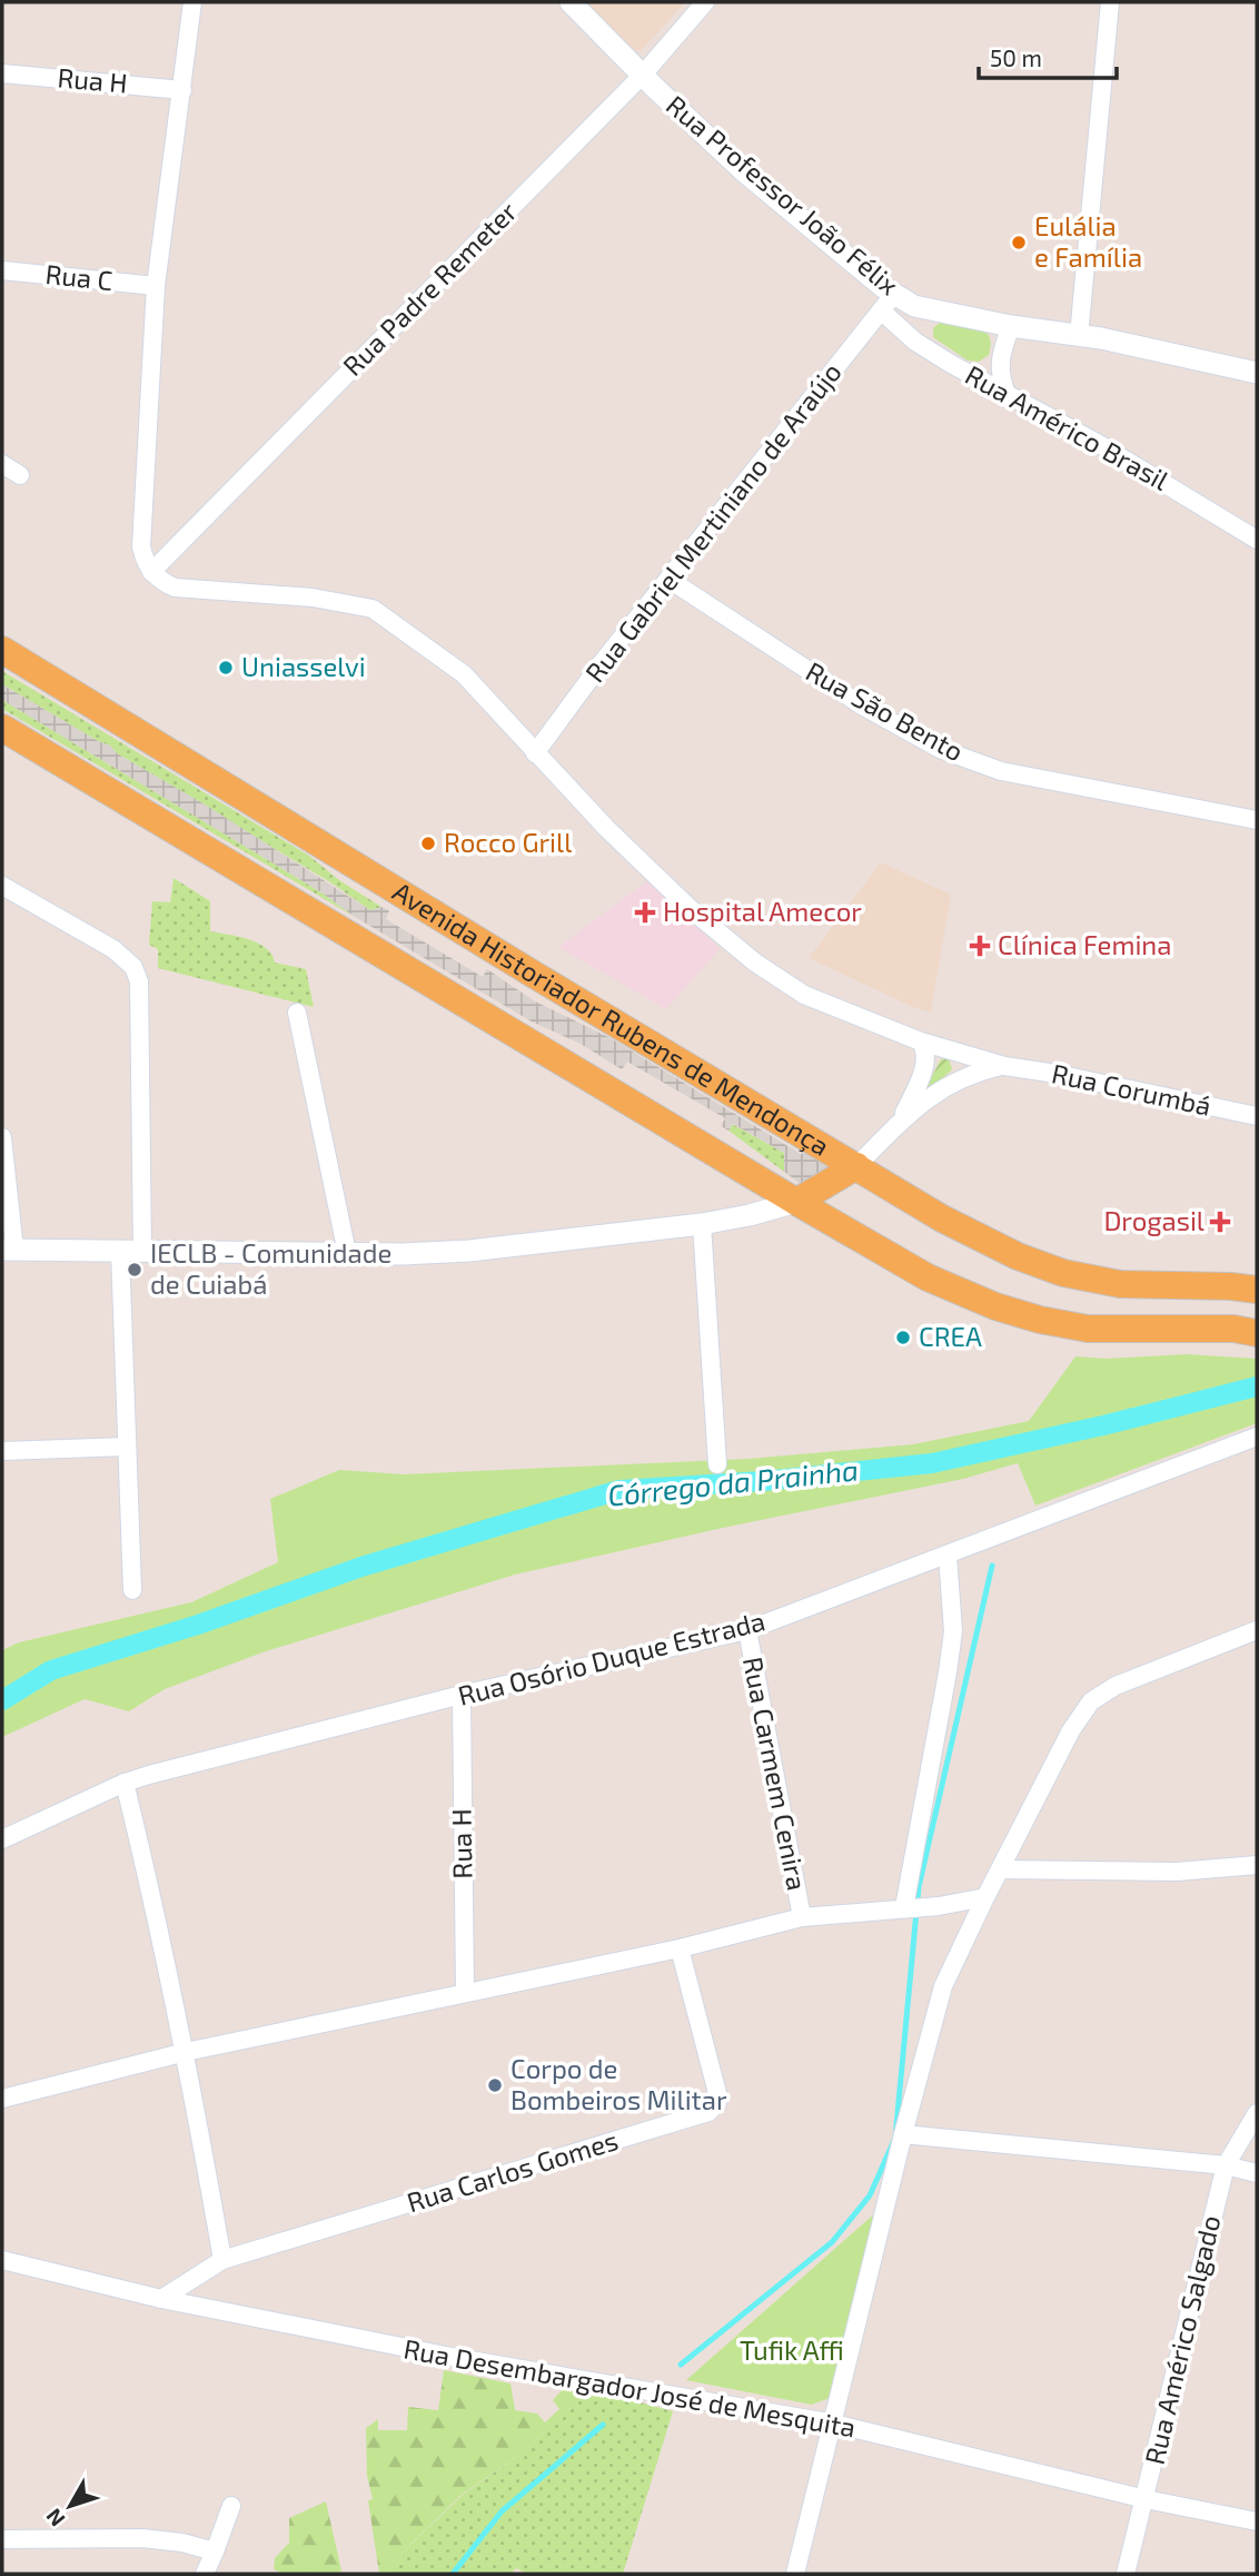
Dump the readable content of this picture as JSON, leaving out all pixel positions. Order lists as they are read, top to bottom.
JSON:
{
  "streets": {
    "main road": ["Avenida Historiador Rubens de Mendonça"],
    "street": [
      "Rua H",
      "Rua Professor João Félix",
      "Rua C",
      "Rua Padre Remeter",
      "Rua Américo Brasil",
      "Rua Gabriel Mertiniano de Araújo",
      "Rua São Bento",
      "Rua Corumbá",
      "Rua Osório Duque Estrada",
      "Rua Carmem Cenira",
      "Rua Carlos Gomes",
      "Rua Américo Salgado",
      "Rua Desembargador José de Mesquita"
    ]
  },
  "crossings": [
    ["Rua H", "Rua Osório Duque Estrada"],
    ["Rua Professor João Félix", "Rua Padre Remeter"],
    ["Rua Professor João Félix", "Rua Américo Brasil"],
    ["Rua Professor João Félix", "Rua Gabriel Mertiniano de Araújo"],
    ["Rua Américo Brasil", "Rua Gabriel Mertiniano de Araújo"],
    ["Rua Gabriel Mertiniano de Araújo", "Rua São Bento"],
    ["Avenida Historiador Rubens de Mendonça", "Rua Corumbá"],
    ["Rua Osório Duque Estrada", "Rua Carmem Cenira"],
    ["Rua Carlos Gomes", "Rua Desembargador José de Mesquita"],
    ["Rua Américo Salgado", "Rua Desembargador José de Mesquita"]
  ],
  "water": ["Córrego da Prainha"],
  "parks": ["Tufik Affi"],
  "places": {
    "other": [
      "Eulália e Família",
      "Uniasselvi",
      "Rocco Grill",
      "IECLB - Comunidade de Cuiabá",
      "CREA",
      "Corpo de Bombeiros Militar"
    ],
    "health": ["Hospital Amecor", "Clínica Femina", "Drogasil"]
  },
  "scale_bar": "50 m",
  "north": "bottom left"
}
